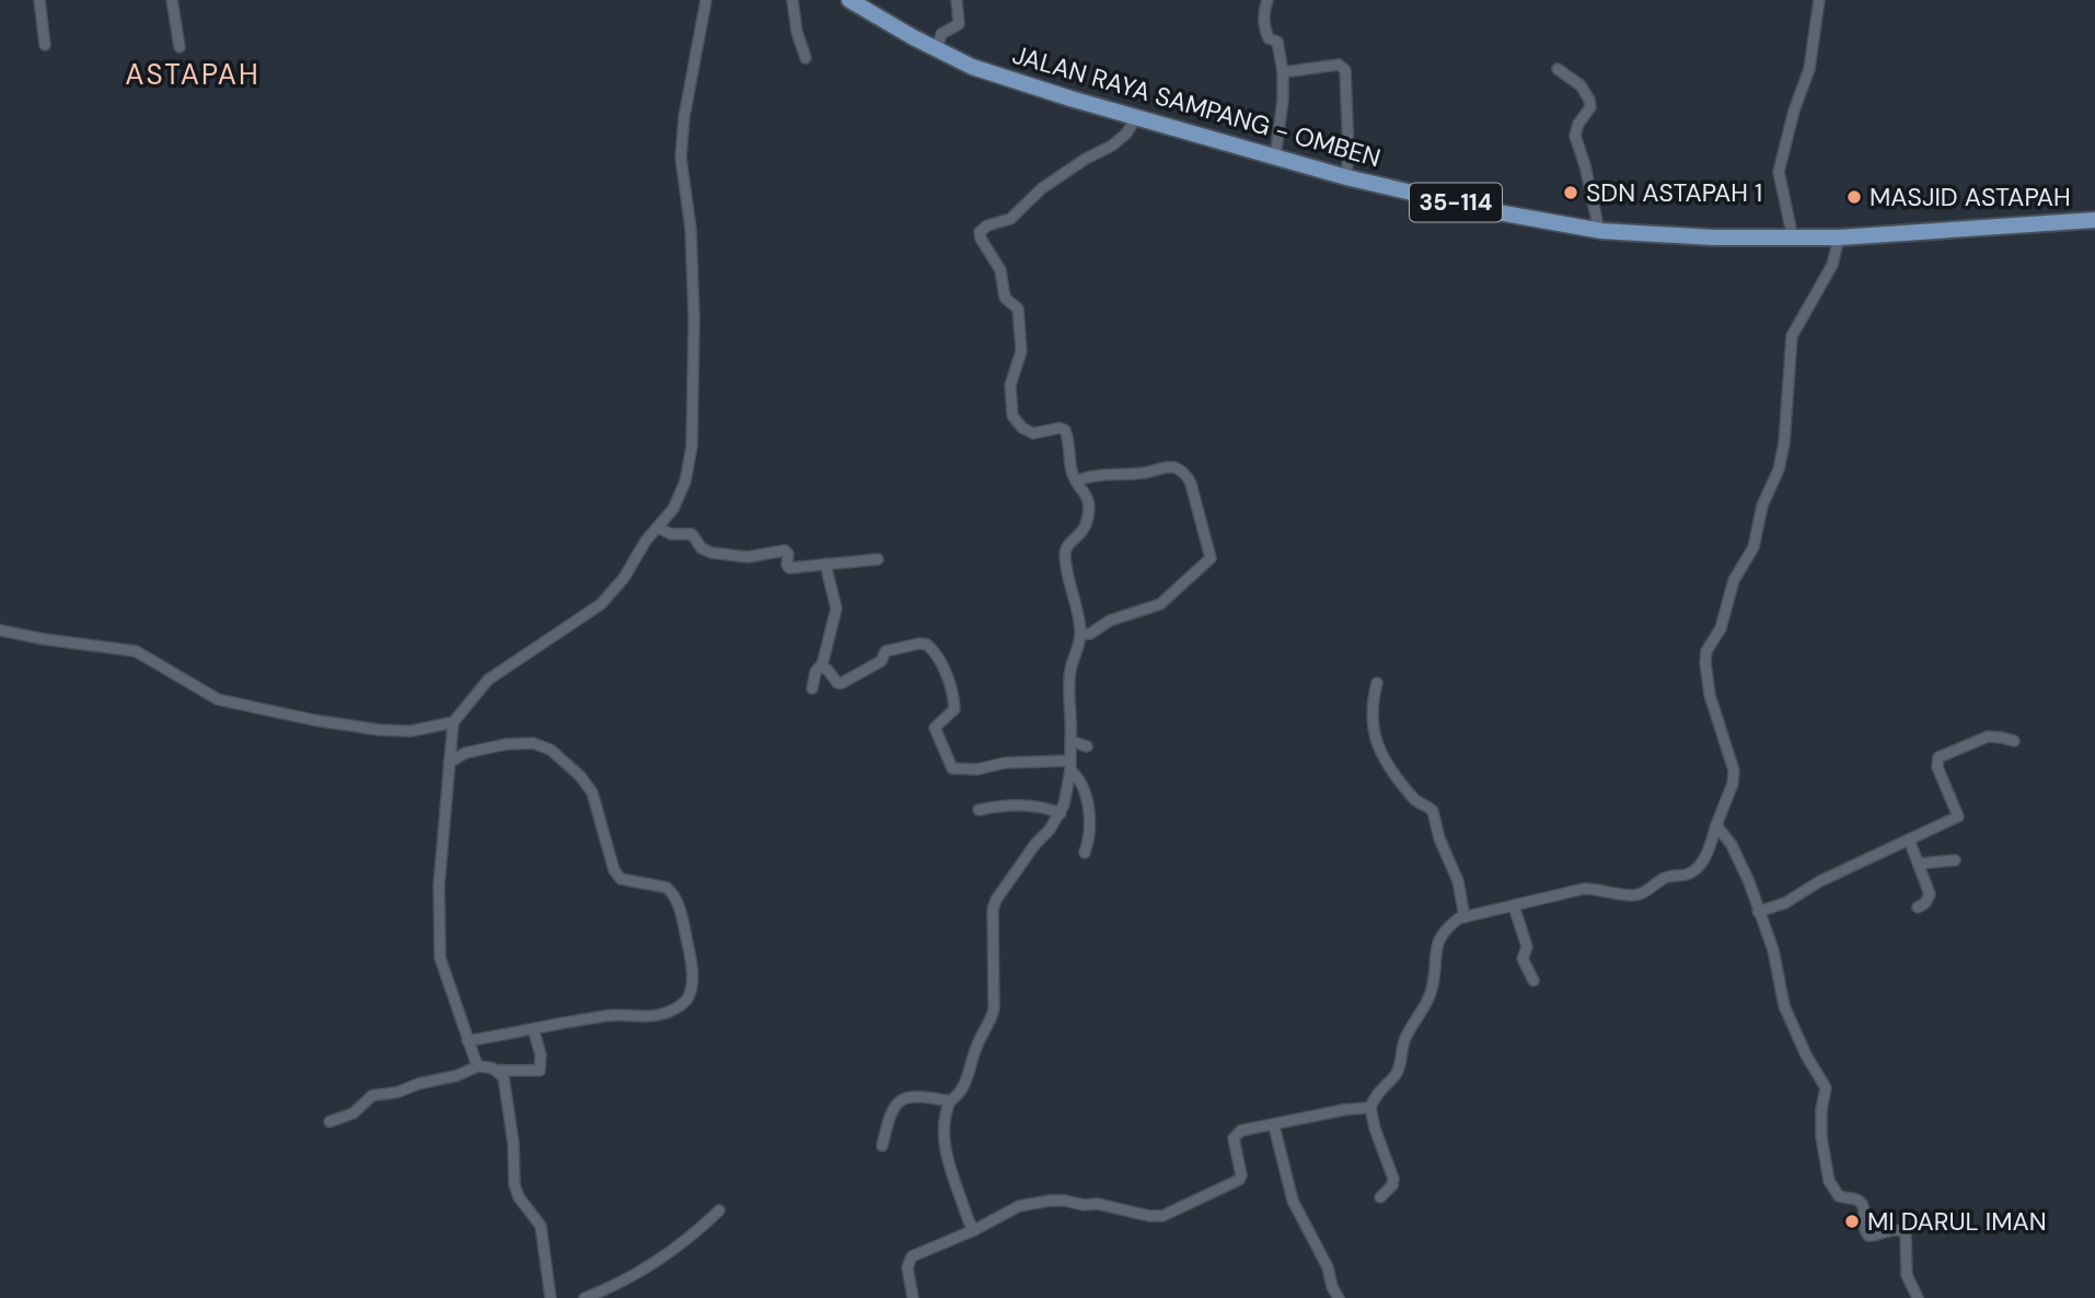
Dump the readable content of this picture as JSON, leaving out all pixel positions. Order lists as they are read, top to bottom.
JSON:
{
  "streets": {
    "main road": ["JALAN RAYA SAMPANG - OMBEN", "35-114"]
  },
  "districts": ["ASTAPAH"],
  "places": ["SDN ASTAPAH 1", "MASJID ASTAPAH", "MI DARUL IMAN"]
}
